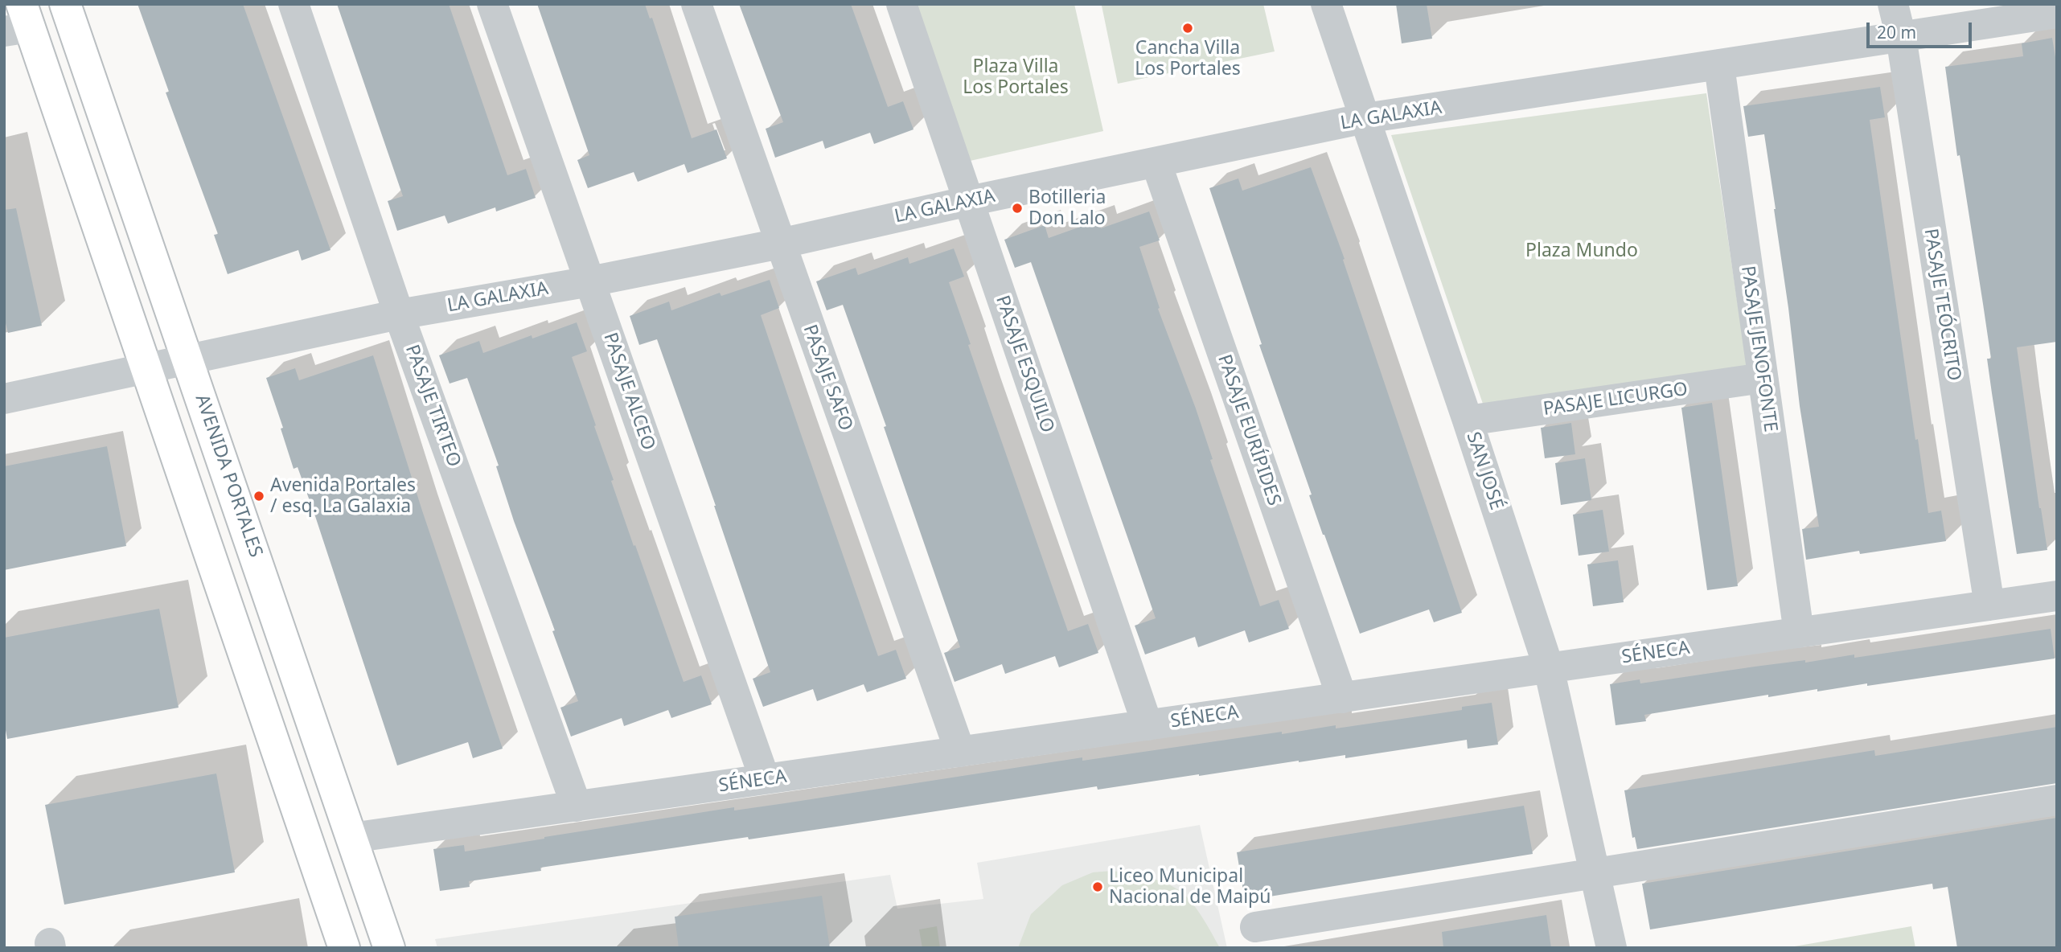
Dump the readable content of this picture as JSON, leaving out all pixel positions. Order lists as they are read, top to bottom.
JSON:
{
  "streets": {
    "main road": ["AVENIDA PORTALES"],
    "street": [
      "LA GALAXIA",
      "PASAJE TEÓCRITO",
      "PASAJE JENOFONTE",
      "PASAJE ESQUILO",
      "PASAJE SAFO",
      "PASAJE ALCEO",
      "PASAJE LICURGO",
      "PASAJE TIRTEO",
      "PASAJE EURÍPIDES",
      "SAN JOSÉ",
      "SÉNECA"
    ]
  },
  "crossings": [
    ["LA GALAXIA", "PASAJE TEÓCRITO"],
    ["LA GALAXIA", "PASAJE JENOFONTE"],
    ["LA GALAXIA", "PASAJE ESQUILO"],
    ["LA GALAXIA", "PASAJE SAFO"],
    ["LA GALAXIA", "PASAJE ALCEO"],
    ["LA GALAXIA", "PASAJE TIRTEO"],
    ["LA GALAXIA", "PASAJE EURÍPIDES"],
    ["LA GALAXIA", "SAN JOSÉ"],
    ["LA GALAXIA", "AVENIDA PORTALES"],
    ["PASAJE TEÓCRITO", "SÉNECA"],
    ["PASAJE JENOFONTE", "PASAJE LICURGO"],
    ["PASAJE JENOFONTE", "SÉNECA"],
    ["PASAJE ESQUILO", "SÉNECA"],
    ["PASAJE SAFO", "SÉNECA"],
    ["PASAJE ALCEO", "SÉNECA"],
    ["PASAJE LICURGO", "SAN JOSÉ"],
    ["PASAJE TIRTEO", "SÉNECA"],
    ["PASAJE EURÍPIDES", "SÉNECA"],
    ["SAN JOSÉ", "SÉNECA"],
    ["AVENIDA PORTALES", "SÉNECA"]
  ],
  "parks": ["Plaza Villa Los Portales", "Plaza Mundo"],
  "places": [
    "Cancha Villa Los Portales",
    "Botilleria Don Lalo",
    "Avenida Portales / esq. La Galaxia",
    "Liceo Municipal Nacional de Maipú"
  ],
  "scale_bar": "20 m"
}
